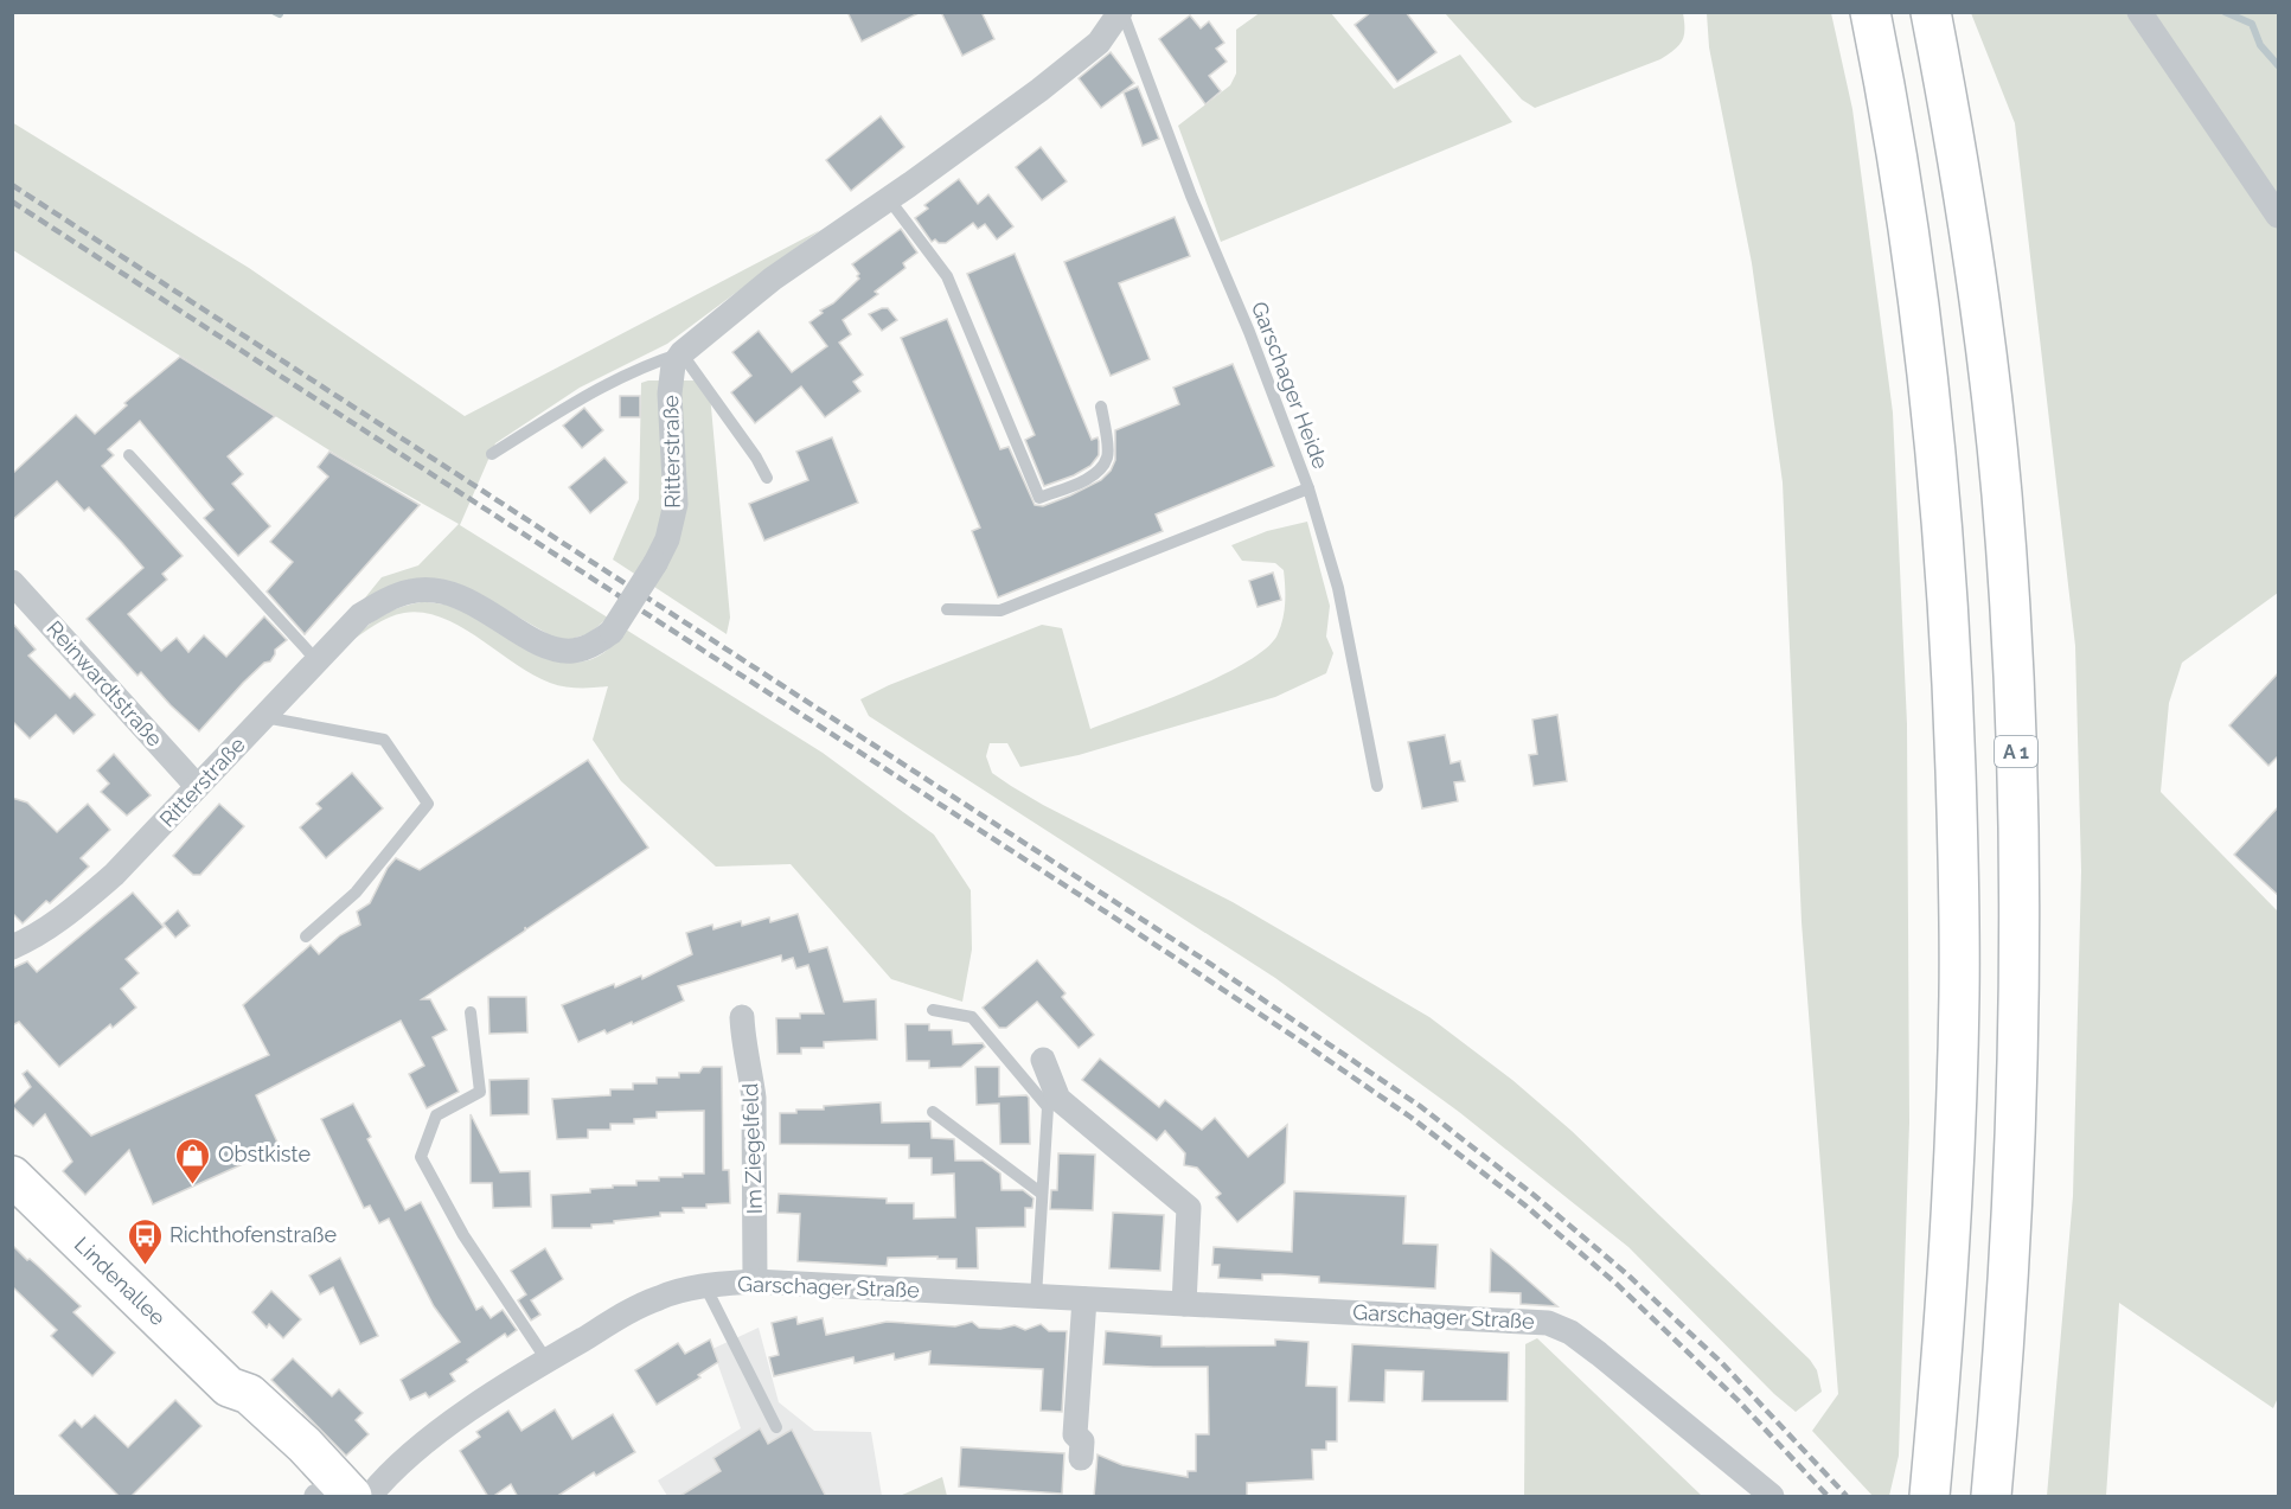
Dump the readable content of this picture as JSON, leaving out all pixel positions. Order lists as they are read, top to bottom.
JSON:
{
  "streets": {
    "main road": ["A 1", "Lindenallee"],
    "street": [
      "Ritterstraße",
      "Reinwardtstraße",
      "Im Ziegelfeld",
      "Garschager Straße"
    ],
    "lane": ["Garschager Heide"]
  },
  "crossings": [
    ["Ritterstraße", "Reinwardtstraße"],
    ["Im Ziegelfeld", "Garschager Straße"],
    ["Lindenallee", "Garschager Straße"]
  ],
  "places": {
    "shop": ["Obstkiste"],
    "bus stop": ["Richthofenstraße"]
  }
}
